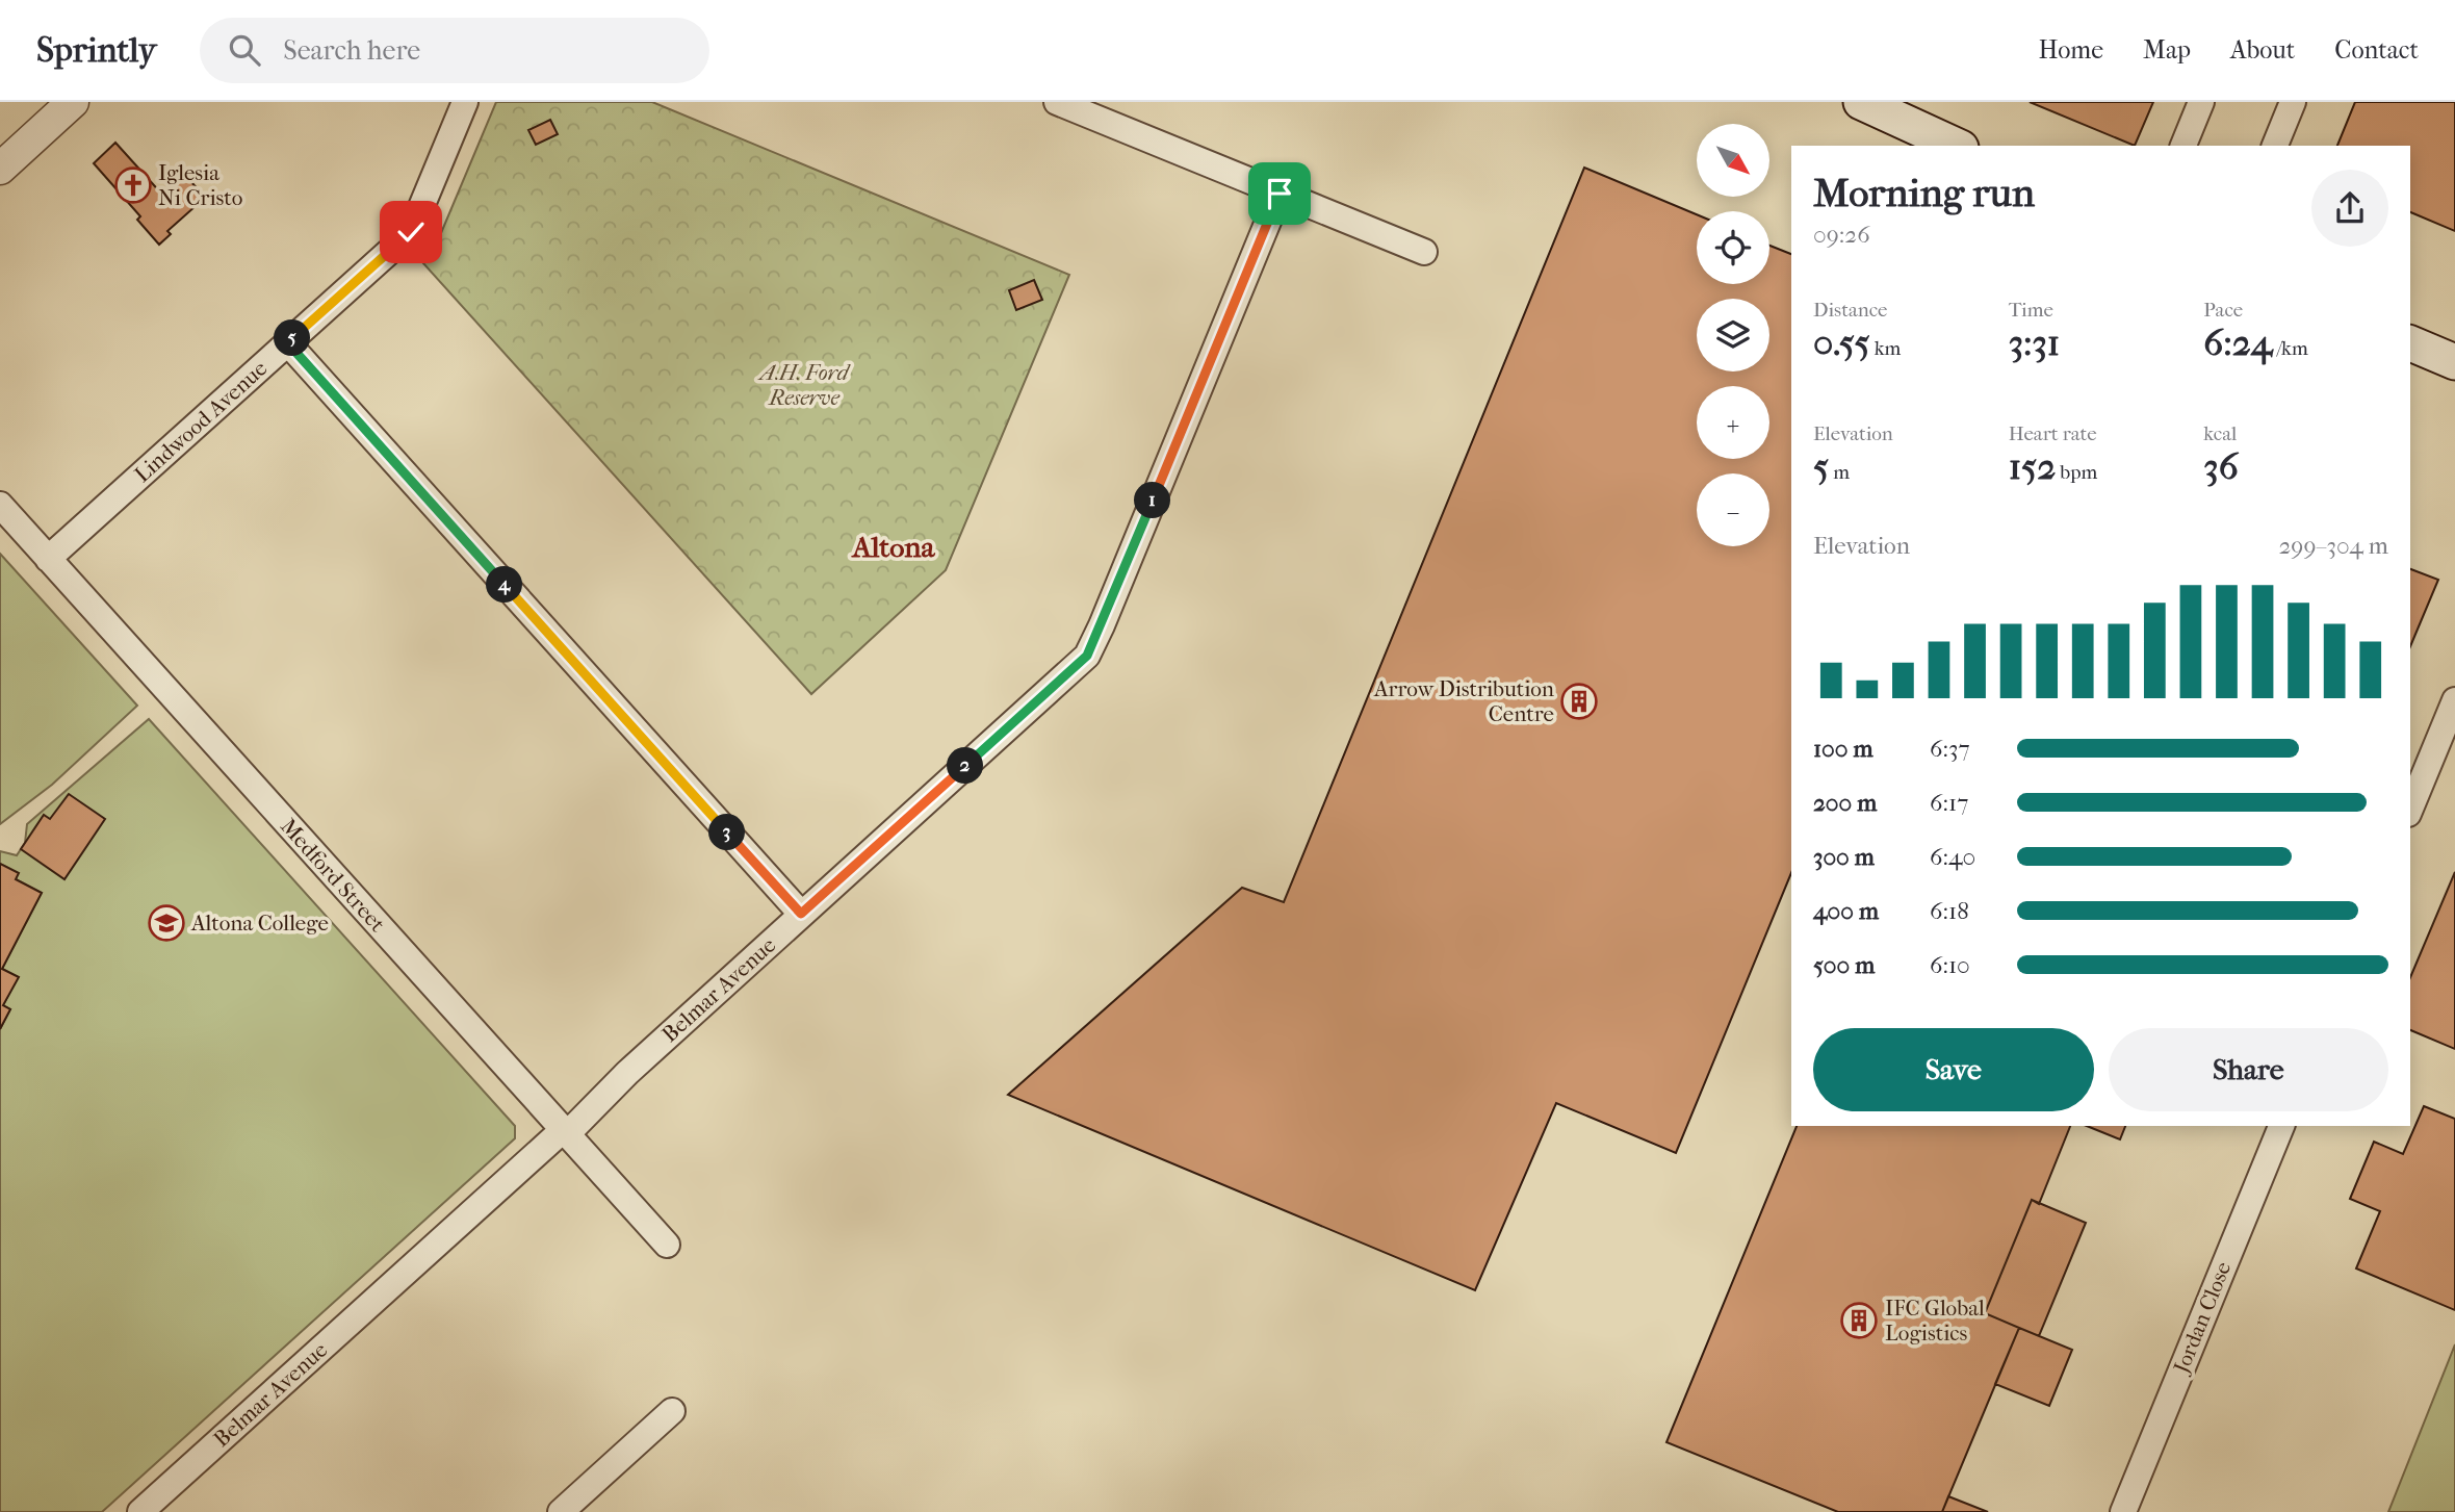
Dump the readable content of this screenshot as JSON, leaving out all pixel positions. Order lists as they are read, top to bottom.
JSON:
{
  "streets": {
    "street": [
      "Lindwood Avenue",
      "Medford Street",
      "Belmar Avenue",
      "Jordan Close"
    ]
  },
  "crossings": [
    ["Lindwood Avenue", "Medford Street"],
    ["Medford Street", "Belmar Avenue"]
  ],
  "districts": ["Altona"],
  "parks": ["A.H. Ford Reserve"],
  "places": {
    "church": ["Iglesia Ni Cristo"],
    "building": ["Arrow Distribution Centre", "IFC Global Logistics"],
    "school or university": ["Altona College"]
  },
  "north": "bottom right",
  "page": {
    "header": "Sprintly",
    "search": "Search here",
    "nav": [
      "Home",
      "Map",
      "About",
      "Contact"
    ],
    "map_buttons": ["+", "−"],
    "heading": ["Morning run", "09:26"],
    "stats": [
      ["Distance", "0.55 km"],
      ["Time", "3:31"],
      ["Pace", "6:24 /km"],
      ["Elevation", "5 m"],
      ["Heart rate", "152 bpm"],
      ["kcal", "36"]
    ],
    "pins": [
      "5",
      "1",
      "4",
      "2",
      "3"
    ],
    "chart": ["Elevation", "299–304 m"],
    "list": [
      {
        "name": "100 m",
        "note": "6:37"
      },
      {
        "name": "200 m",
        "note": "6:17"
      },
      {
        "name": "300 m",
        "note": "6:40"
      },
      {
        "name": "400 m",
        "note": "6:18"
      },
      {
        "name": "500 m",
        "note": "6:10"
      }
    ],
    "buttons": ["Save", "Share"]
  }
}
